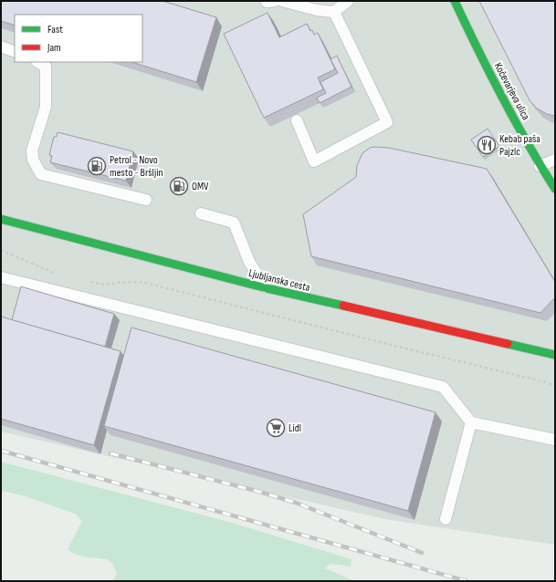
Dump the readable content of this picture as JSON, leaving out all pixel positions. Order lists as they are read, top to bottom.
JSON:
{
  "streets": {
    "main road": ["Kočevarjeva ulica", "Ljubljanska cesta"]
  },
  "places": {
    "restaurant": ["Kebab paša Pajzlc"],
    "fuel station": ["Petrol - Novo mesto - Bršljin", "OMV"],
    "supermarket": ["Lidl"]
  },
  "legend": ["Fast", "Jam"]
}
